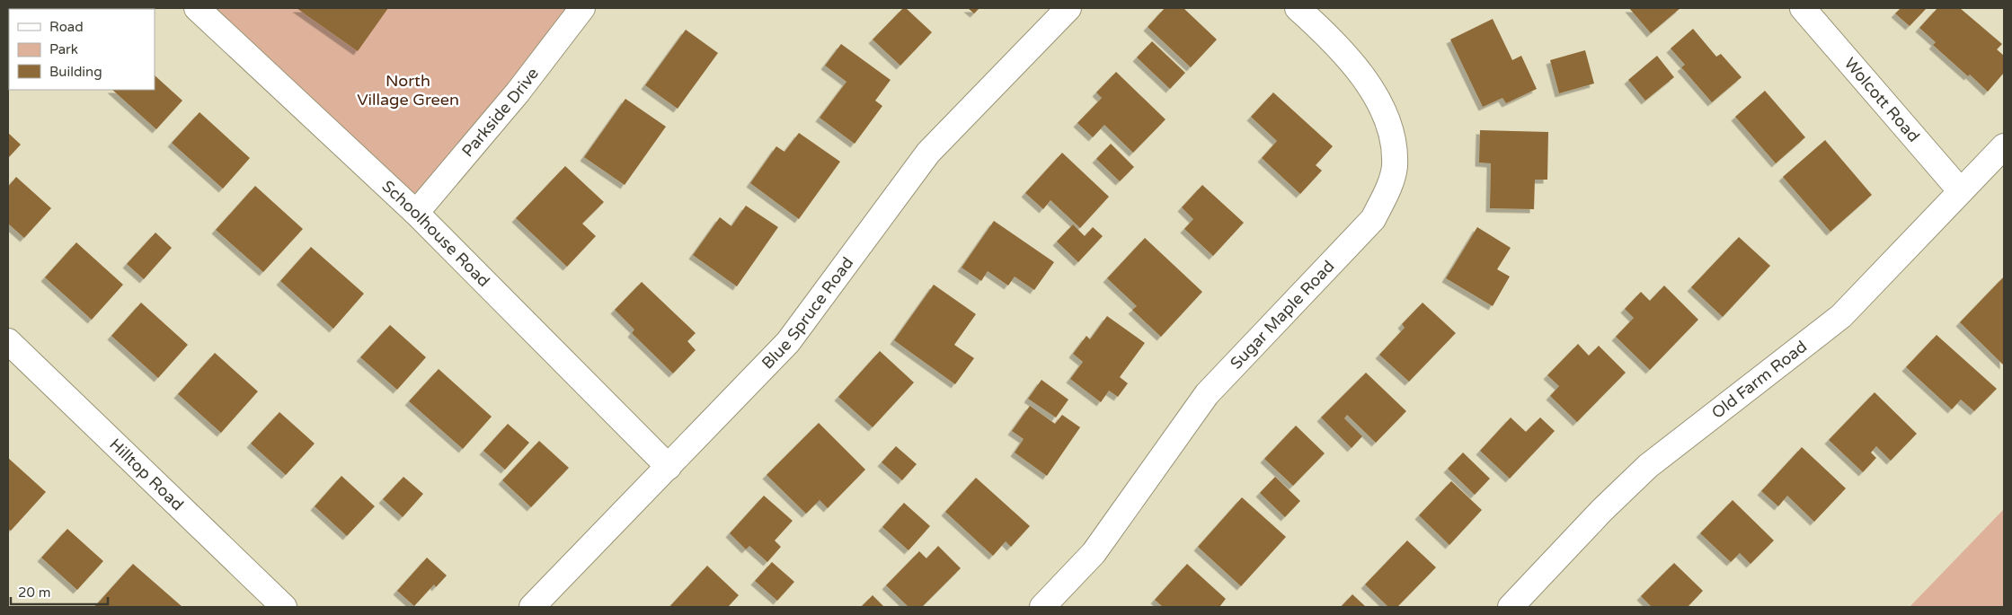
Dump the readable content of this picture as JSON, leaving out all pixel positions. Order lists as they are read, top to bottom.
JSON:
{
  "streets": {
    "street": [
      "Wolcott Road",
      "Parkside Drive",
      "Schoolhouse Road",
      "Blue Spruce Road",
      "Sugar Maple Road",
      "Old Farm Road",
      "Hilltop Road"
    ]
  },
  "crossings": [
    ["Wolcott Road", "Old Farm Road"],
    ["Parkside Drive", "Schoolhouse Road"],
    ["Schoolhouse Road", "Blue Spruce Road"]
  ],
  "parks": ["North Village Green"],
  "legend": ["Road", "Park", "Building"],
  "scale_bar": "20 m"
}
